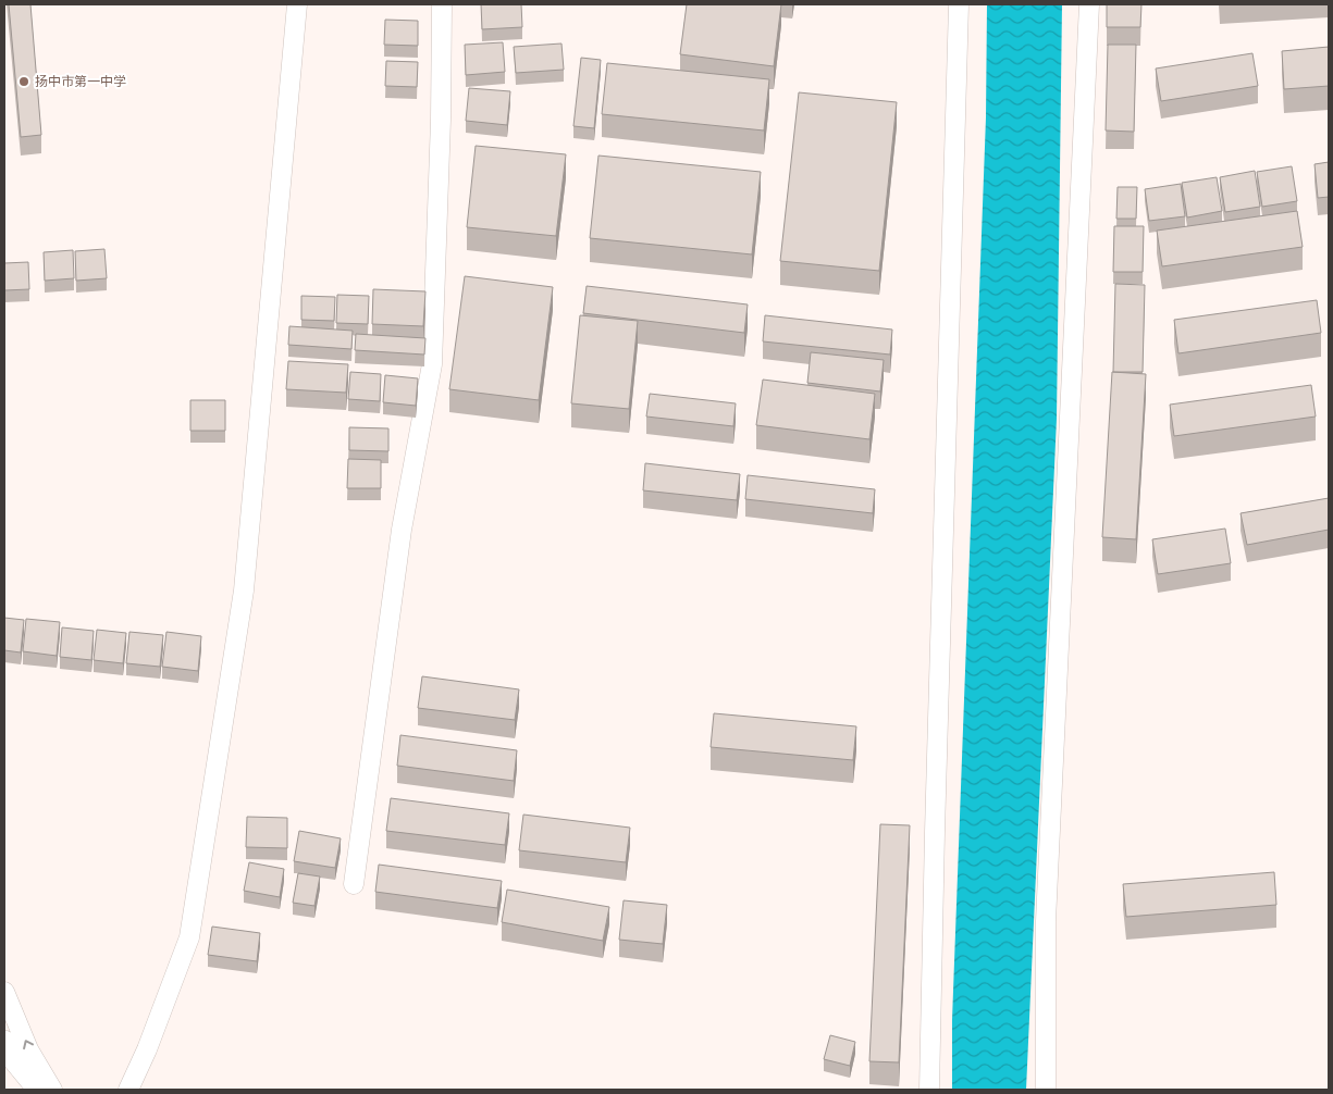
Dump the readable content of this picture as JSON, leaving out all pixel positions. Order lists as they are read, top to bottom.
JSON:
{
  "places": ["扬中市第一中学"]
}
